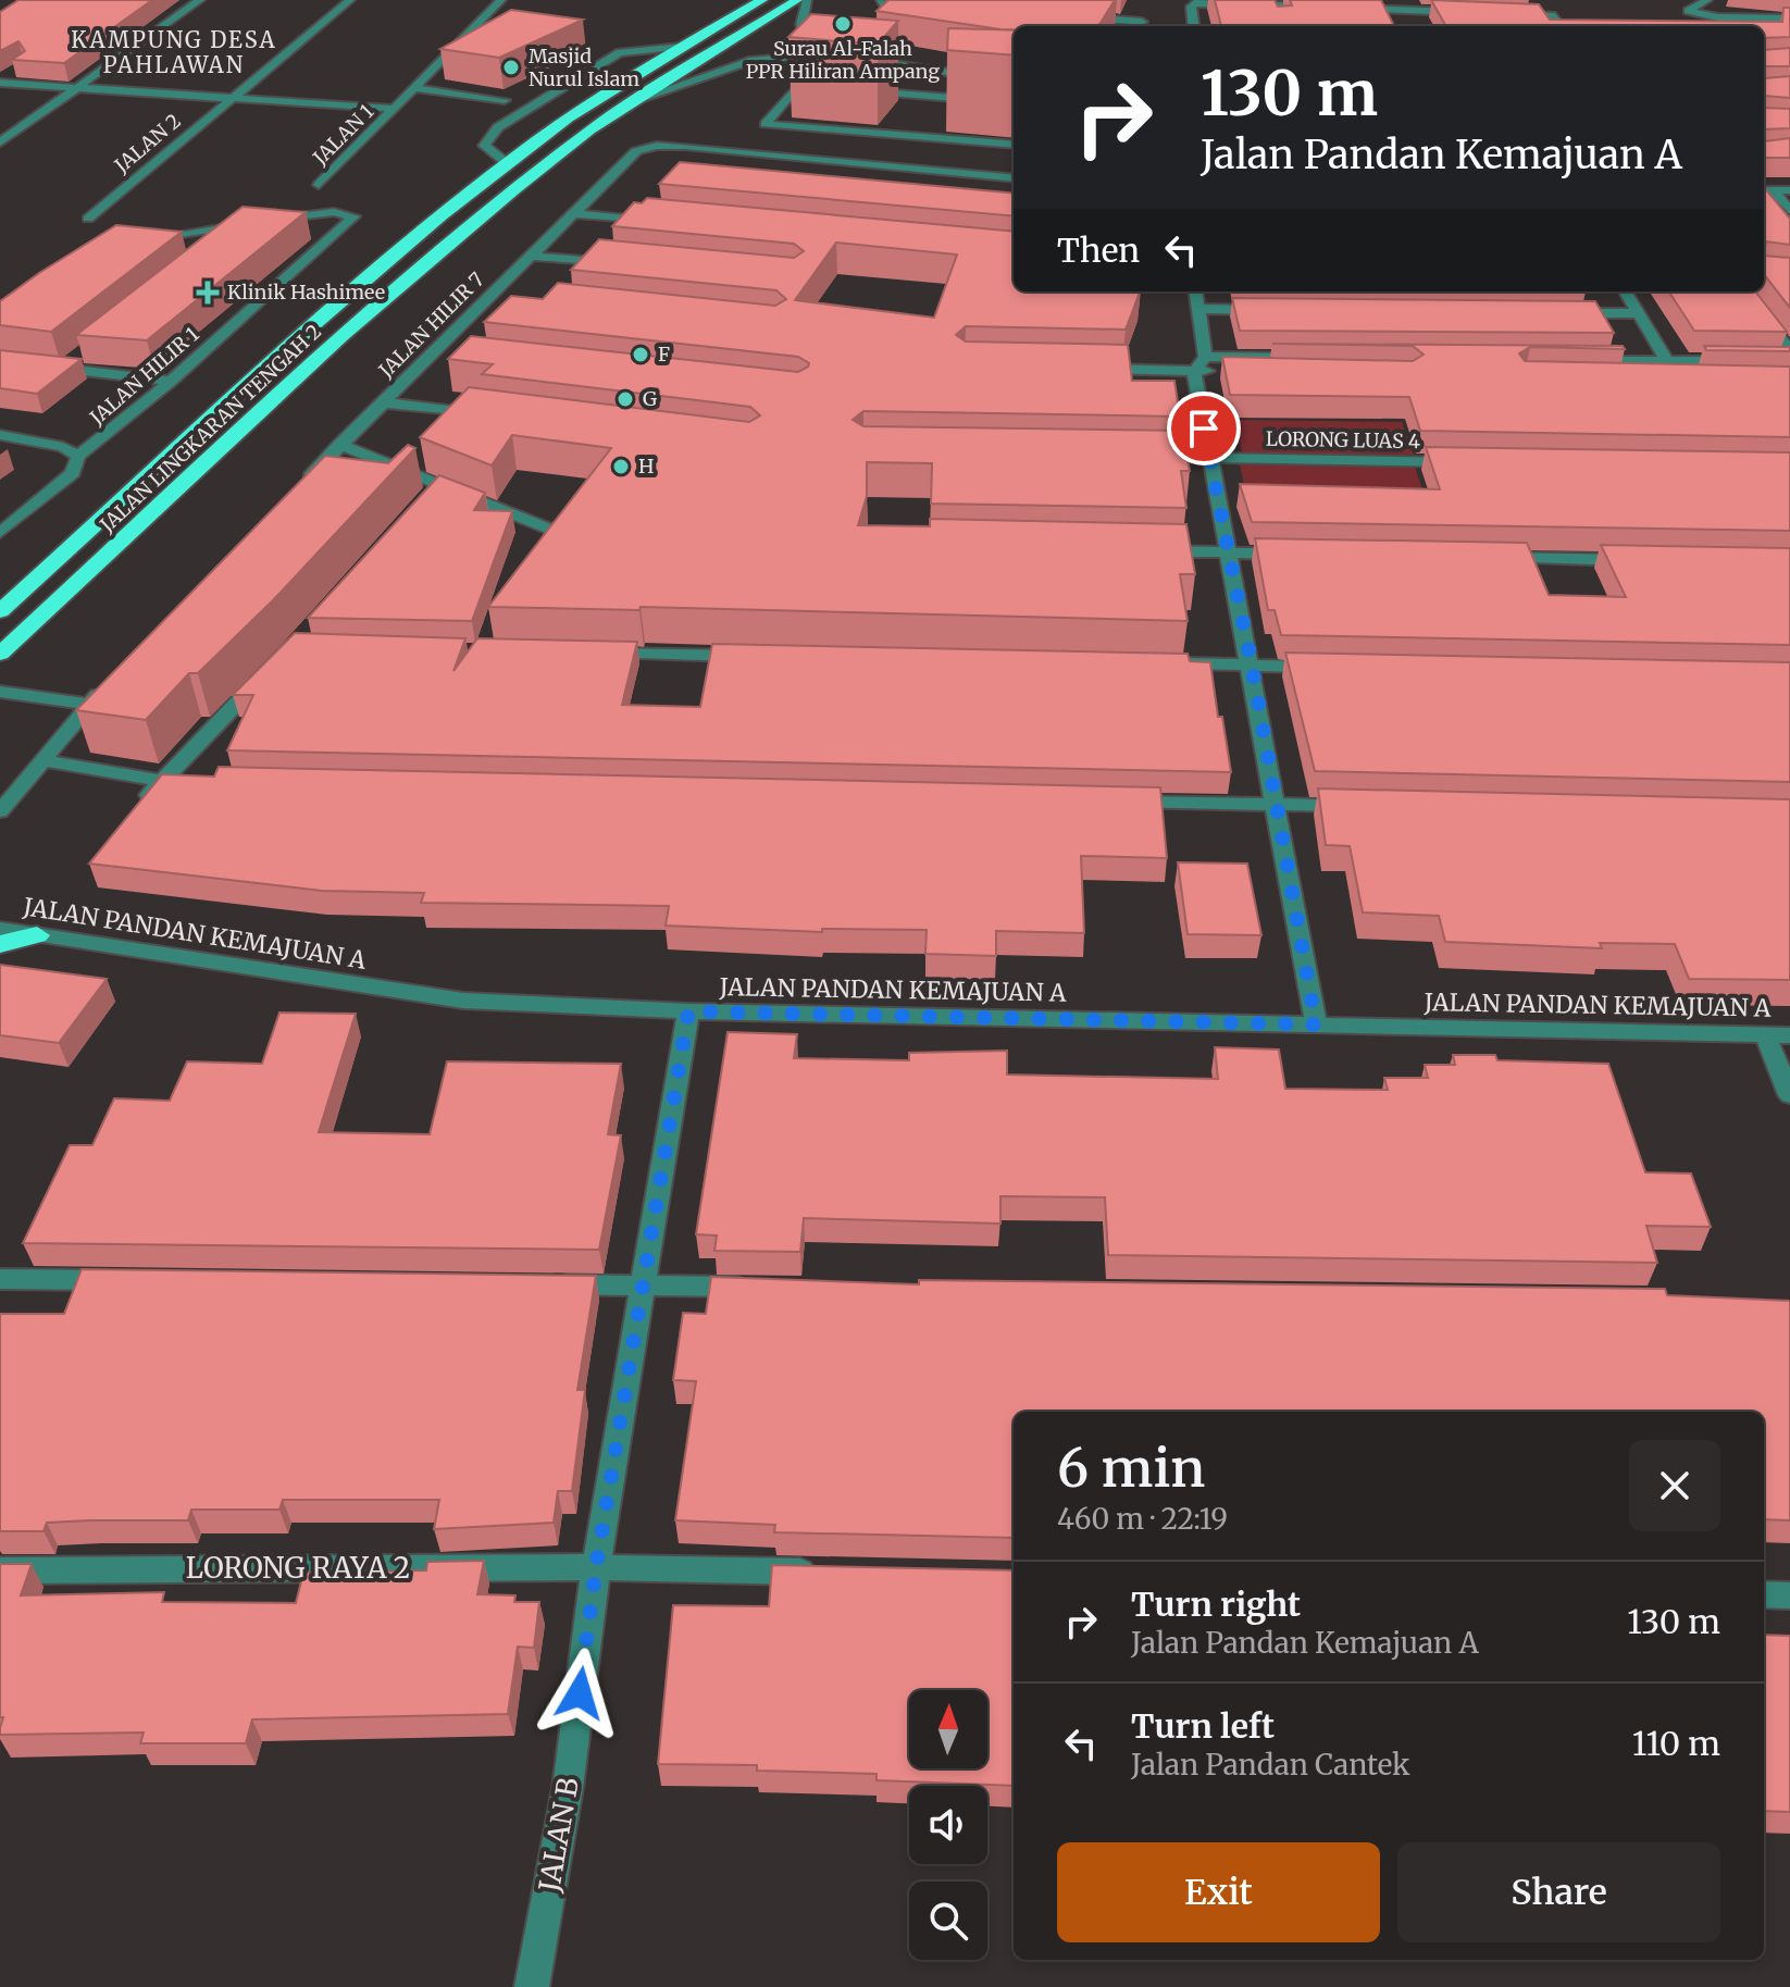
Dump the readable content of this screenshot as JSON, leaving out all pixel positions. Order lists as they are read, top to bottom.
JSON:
{
  "streets": {
    "highway": ["JALAN LINGKARAN TENGAH 2"],
    "street": [
      "JALAN 1",
      "JALAN 2",
      "JALAN HILIR 7",
      "JALAN HILIR 1",
      "LORONG LUAS 4",
      "JALAN PANDAN KEMAJUAN A",
      "LORONG RAYA 2",
      "JALAN B"
    ]
  },
  "crossings": [
    ["JALAN PANDAN KEMAJUAN A", "JALAN B"],
    ["LORONG RAYA 2", "JALAN B"]
  ],
  "districts": ["KAMPUNG DESA PAHLAWAN"],
  "places": {
    "other": [
      "Surau Al-Falah PPR Hiliran Ampang",
      "Masjid Nurul Islam",
      "F",
      "G",
      "H"
    ],
    "health": ["Klinik Hashimee"]
  },
  "north": "top",
  "page": {
    "turn": ["130 m", "Jalan Pandan Kemajuan A"],
    "then": "Then",
    "heading": ["6 min", "460 m · 22:19"],
    "list": [
      {
        "name": "Turn right",
        "note": "Jalan Pandan Kemajuan A",
        "value": "130 m"
      },
      {
        "name": "Turn left",
        "note": "Jalan Pandan Cantek",
        "value": "110 m"
      }
    ],
    "buttons": ["Exit", "Share"]
  }
}
